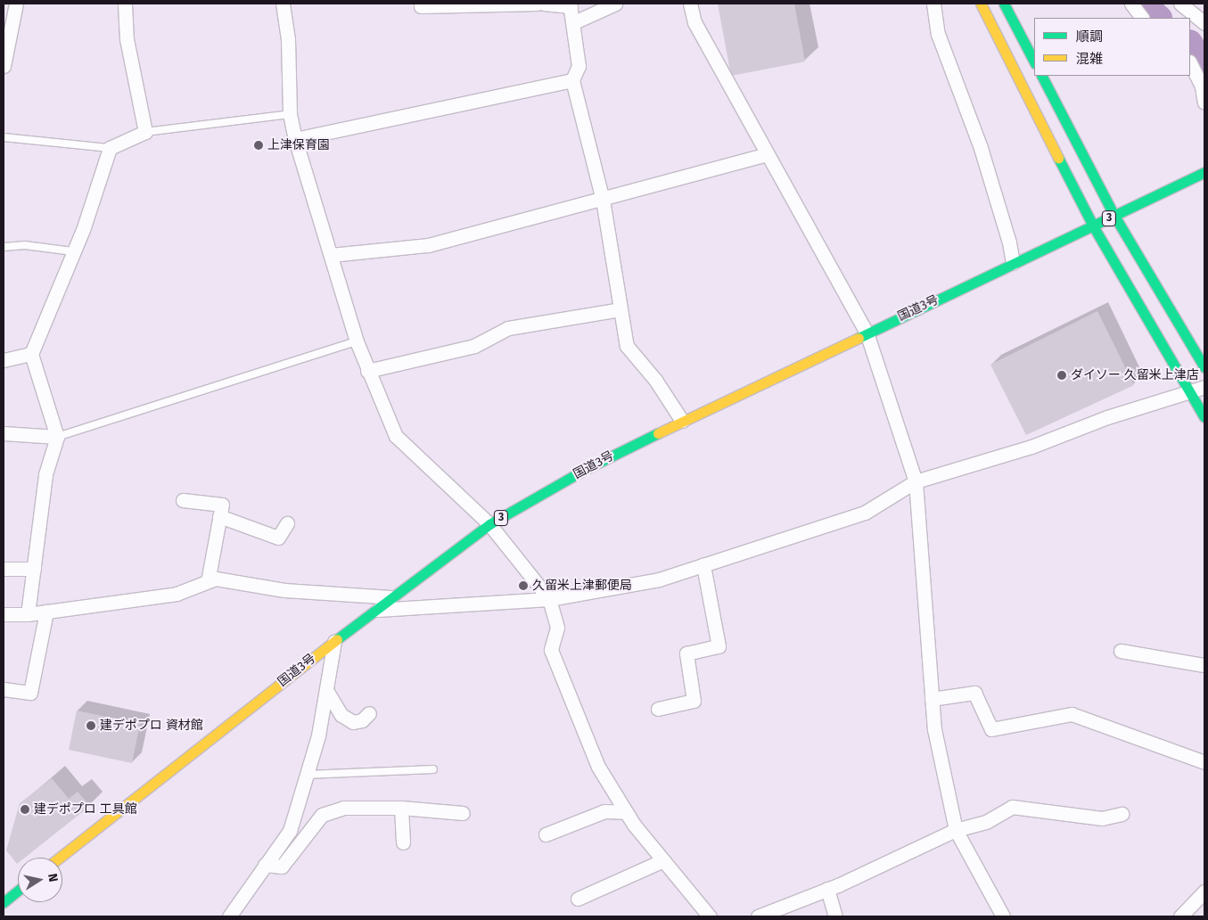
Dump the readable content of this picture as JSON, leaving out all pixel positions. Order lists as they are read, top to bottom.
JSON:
{
  "streets": {
    "main road": ["3", "国道3号"]
  },
  "places": [
    "上津保育園",
    "ダイソー 久留米上津店",
    "久留米上津郵便局",
    "建デポプロ 資材館",
    "建デポプロ 工具館"
  ],
  "legend": ["順調", "混雑"],
  "north": "right"
}
